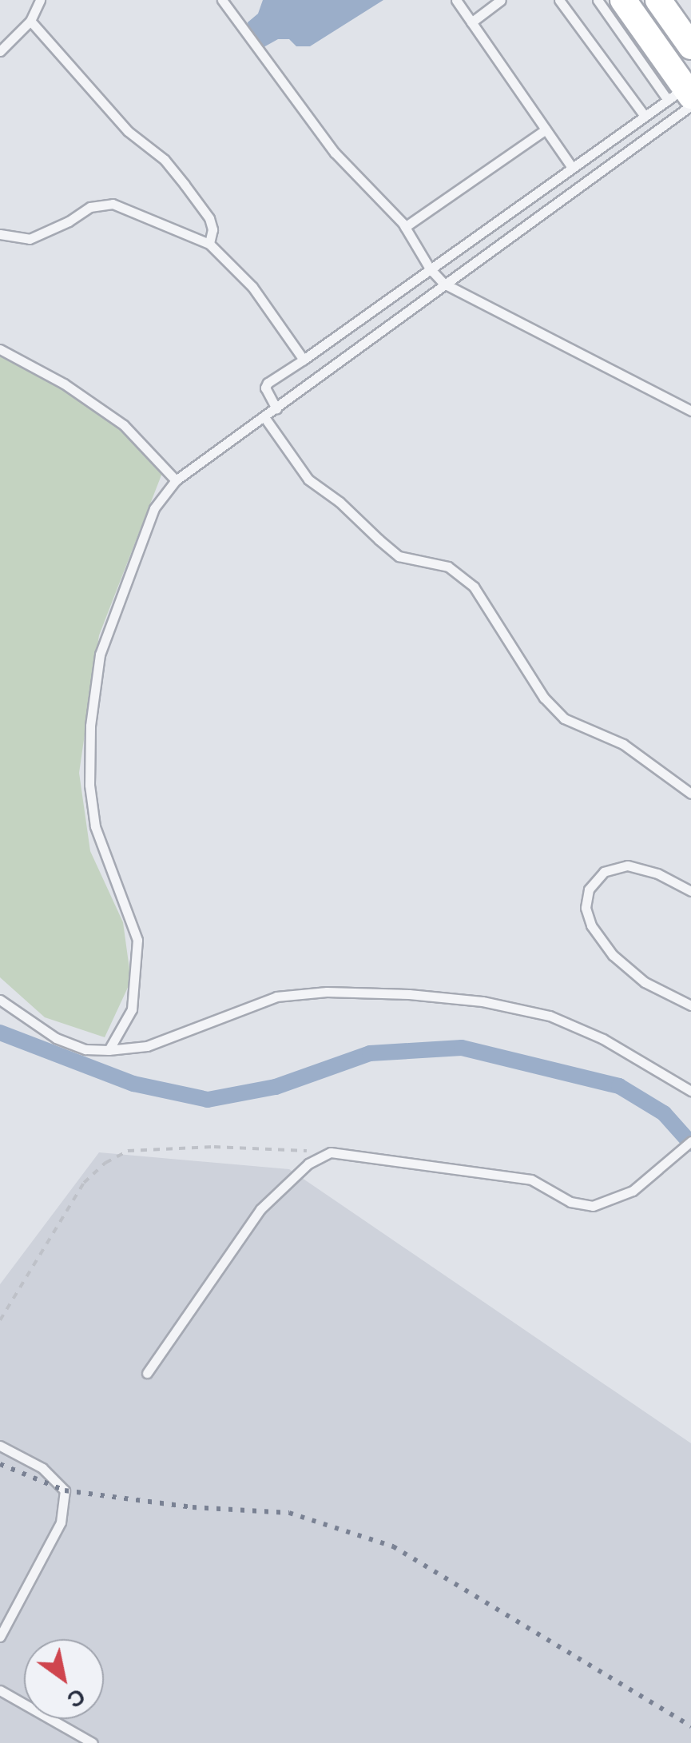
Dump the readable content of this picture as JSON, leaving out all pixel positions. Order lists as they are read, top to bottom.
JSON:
{
  "north": "bottom right"
}
